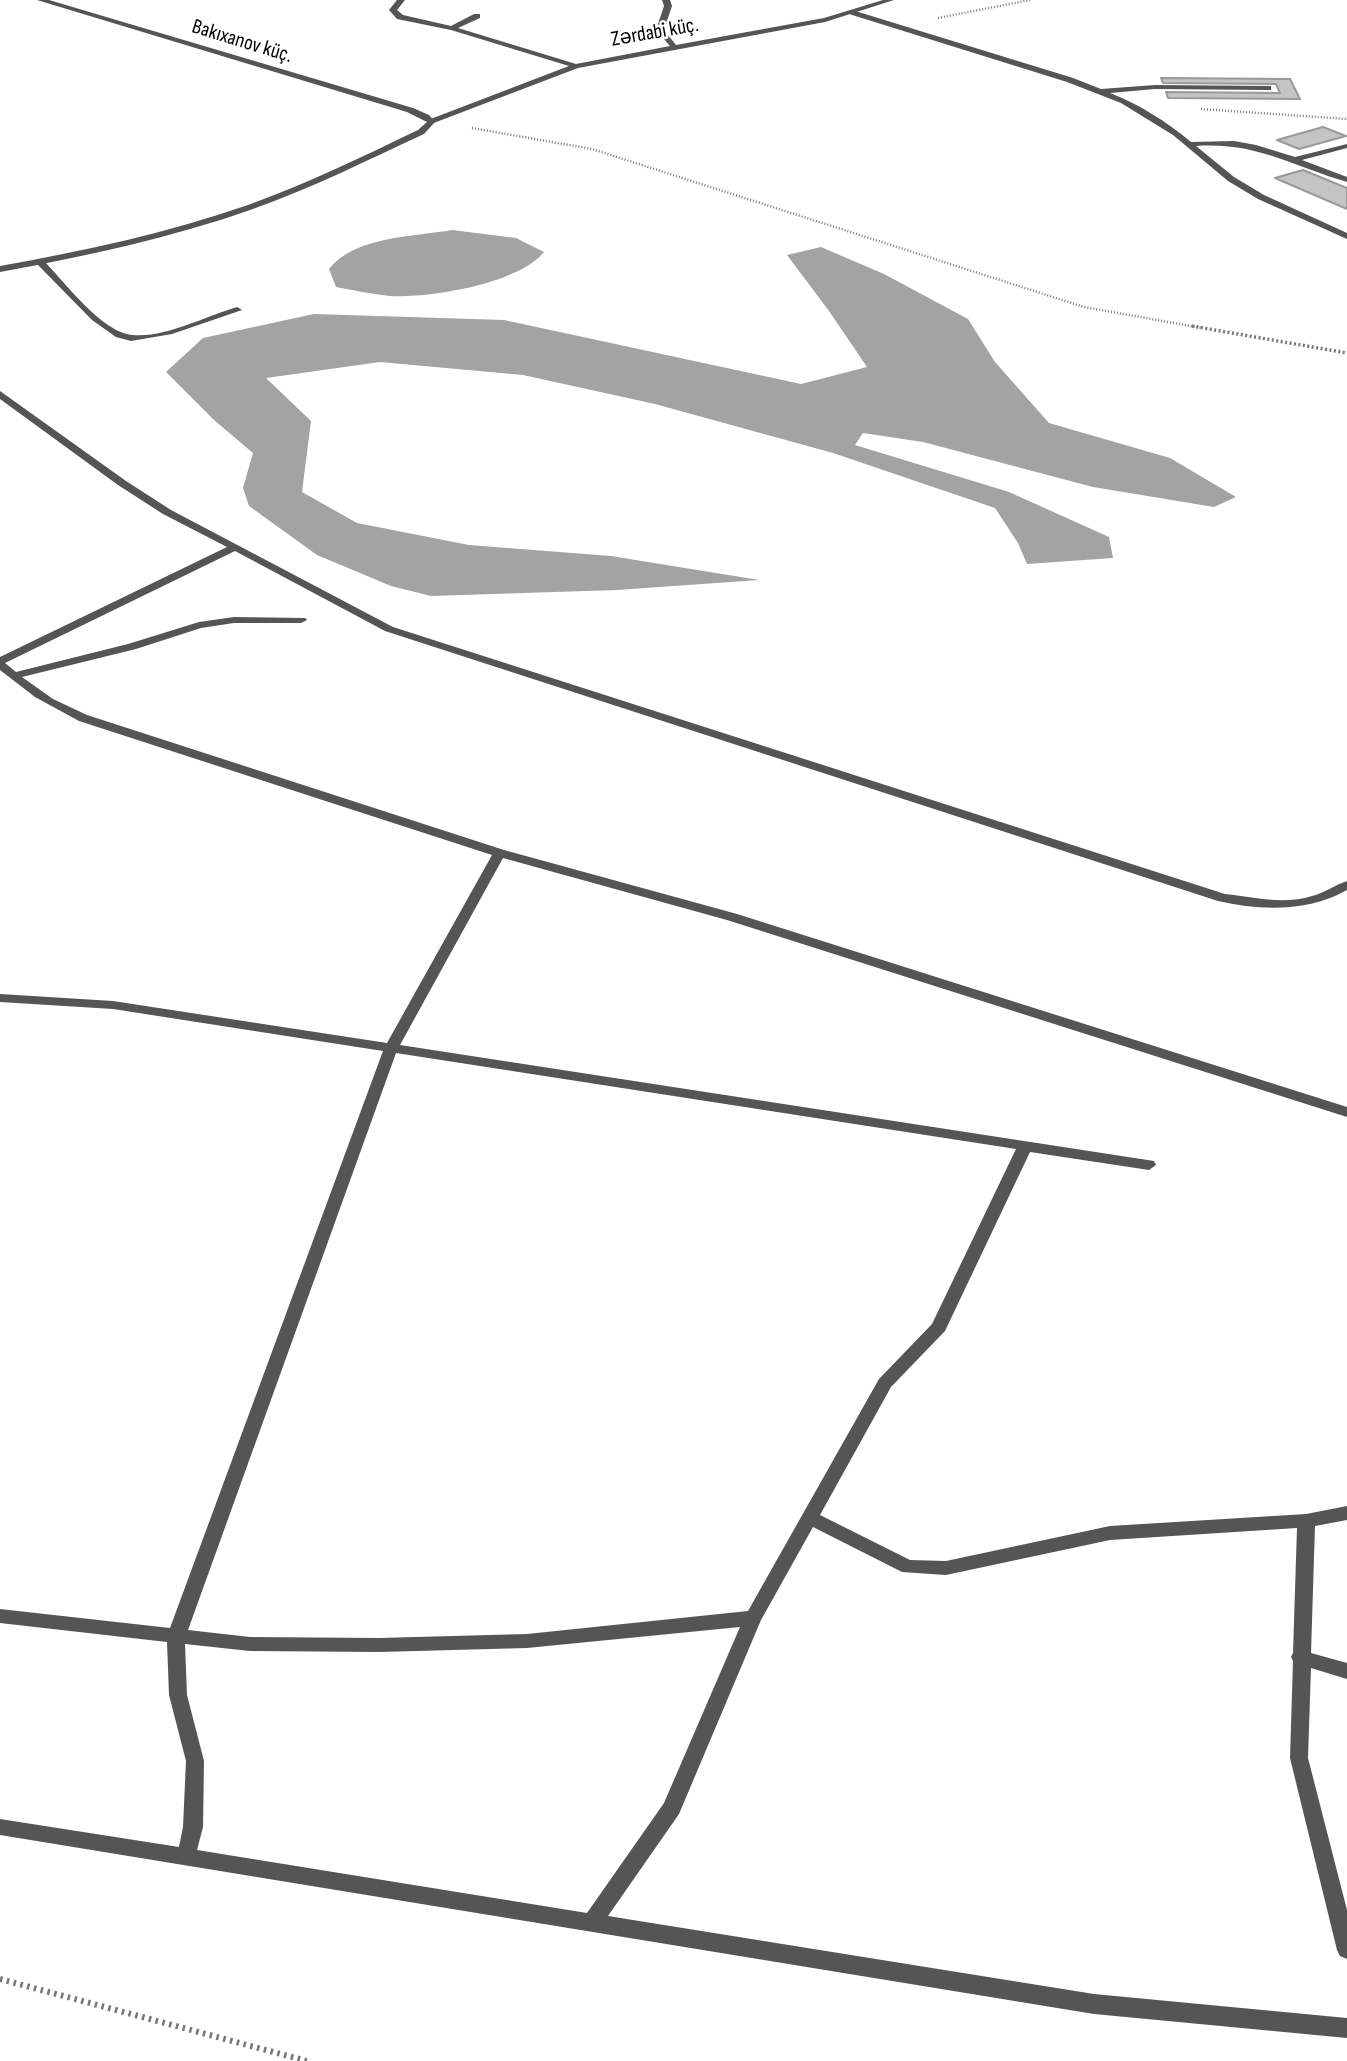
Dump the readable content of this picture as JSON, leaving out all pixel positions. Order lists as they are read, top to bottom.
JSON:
{
  "streets": {
    "street": ["Zərdabi küç.", "Bakıxanov küç."]
  },
  "crossings": [
    ["Zərdabi küç.", "Bakıxanov küç."]
  ]
}
